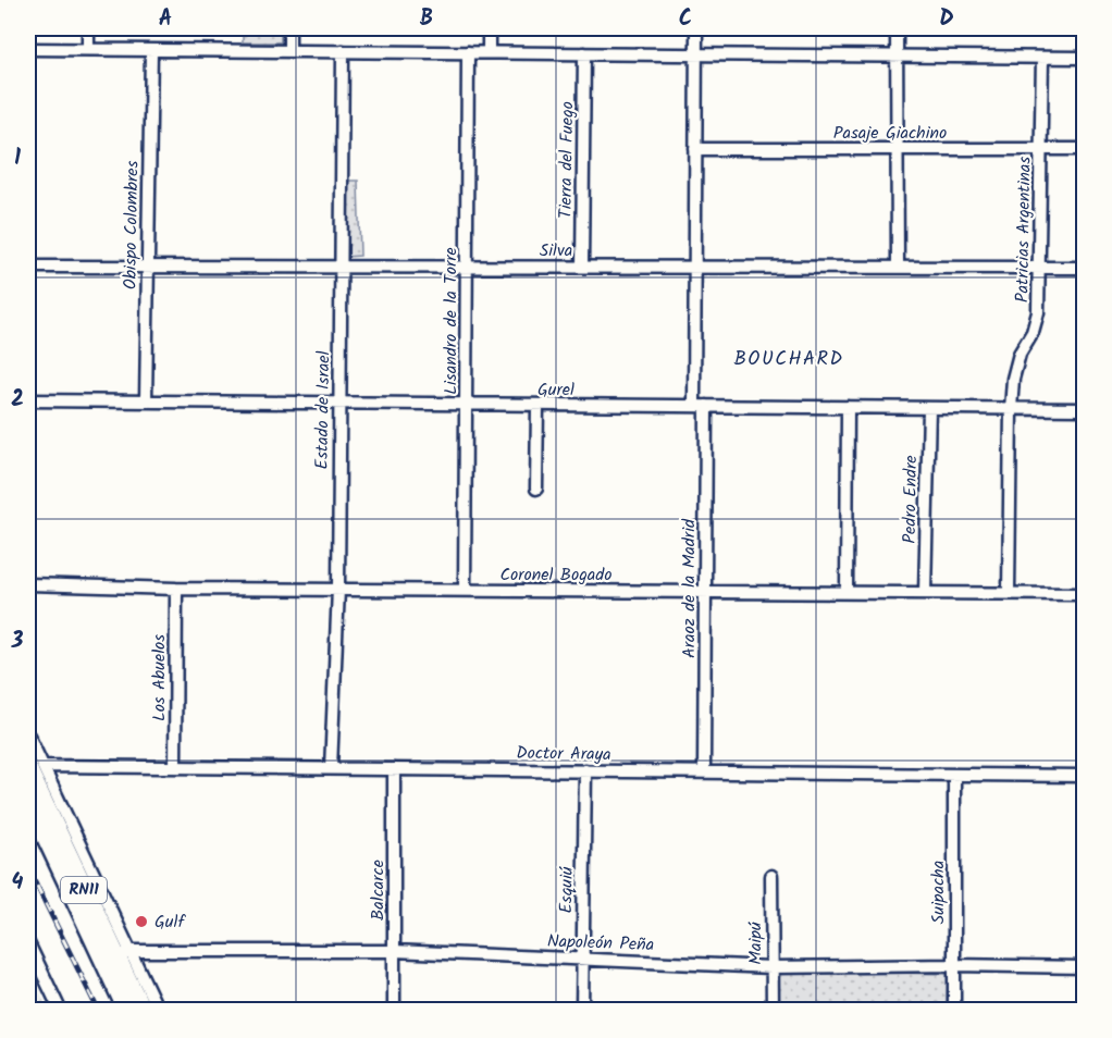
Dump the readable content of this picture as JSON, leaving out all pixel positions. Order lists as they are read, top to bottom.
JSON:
{
  "streets": {
    "main road": ["RN11"],
    "street": [
      "Pasaje Giachino",
      "Tierra del Fuego",
      "Obispo Colombres",
      "Patricias Argentinas",
      "Silva",
      "Lisandro de la Torre",
      "Gurel",
      "Estado de Israel",
      "Pedro Endre",
      "Coronel Bogado",
      "Araoz de la Madrid",
      "Los Abuelos",
      "Doctor Araya",
      "Balcarce",
      "Esquiú",
      "Suipacha",
      "Napoleón Peña",
      "Maipú"
    ]
  },
  "crossings": [
    ["Pasaje Giachino", "Patricias Argentinas"],
    ["Pasaje Giachino", "Araoz de la Madrid"],
    ["Tierra del Fuego", "Silva"],
    ["Obispo Colombres", "Silva"],
    ["Obispo Colombres", "Gurel"],
    ["Patricias Argentinas", "Silva"],
    ["Patricias Argentinas", "Gurel"],
    ["Patricias Argentinas", "Coronel Bogado"],
    ["Silva", "Lisandro de la Torre"],
    ["Silva", "Estado de Israel"],
    ["Silva", "Araoz de la Madrid"],
    ["Lisandro de la Torre", "Gurel"],
    ["Lisandro de la Torre", "Coronel Bogado"],
    ["Gurel", "Estado de Israel"],
    ["Gurel", "Pedro Endre"],
    ["Gurel", "Araoz de la Madrid"],
    ["Estado de Israel", "Coronel Bogado"],
    ["Estado de Israel", "Doctor Araya"],
    ["Pedro Endre", "Coronel Bogado"],
    ["Coronel Bogado", "Araoz de la Madrid"],
    ["Coronel Bogado", "Los Abuelos"],
    ["Araoz de la Madrid", "Doctor Araya"],
    ["Los Abuelos", "Doctor Araya"],
    ["Doctor Araya", "RN11"],
    ["Doctor Araya", "Balcarce"],
    ["Doctor Araya", "Esquiú"],
    ["Doctor Araya", "Suipacha"],
    ["RN11", "Napoleón Peña"],
    ["Balcarce", "Napoleón Peña"],
    ["Esquiú", "Napoleón Peña"],
    ["Suipacha", "Napoleón Peña"],
    ["Napoleón Peña", "Maipú"]
  ],
  "districts": ["BOUCHARD"],
  "places": ["Gulf"],
  "grid": {
    "columns": [
      "A",
      "B",
      "C",
      "D"
    ],
    "rows": [
      "1",
      "2",
      "3",
      "4"
    ]
  }
}
